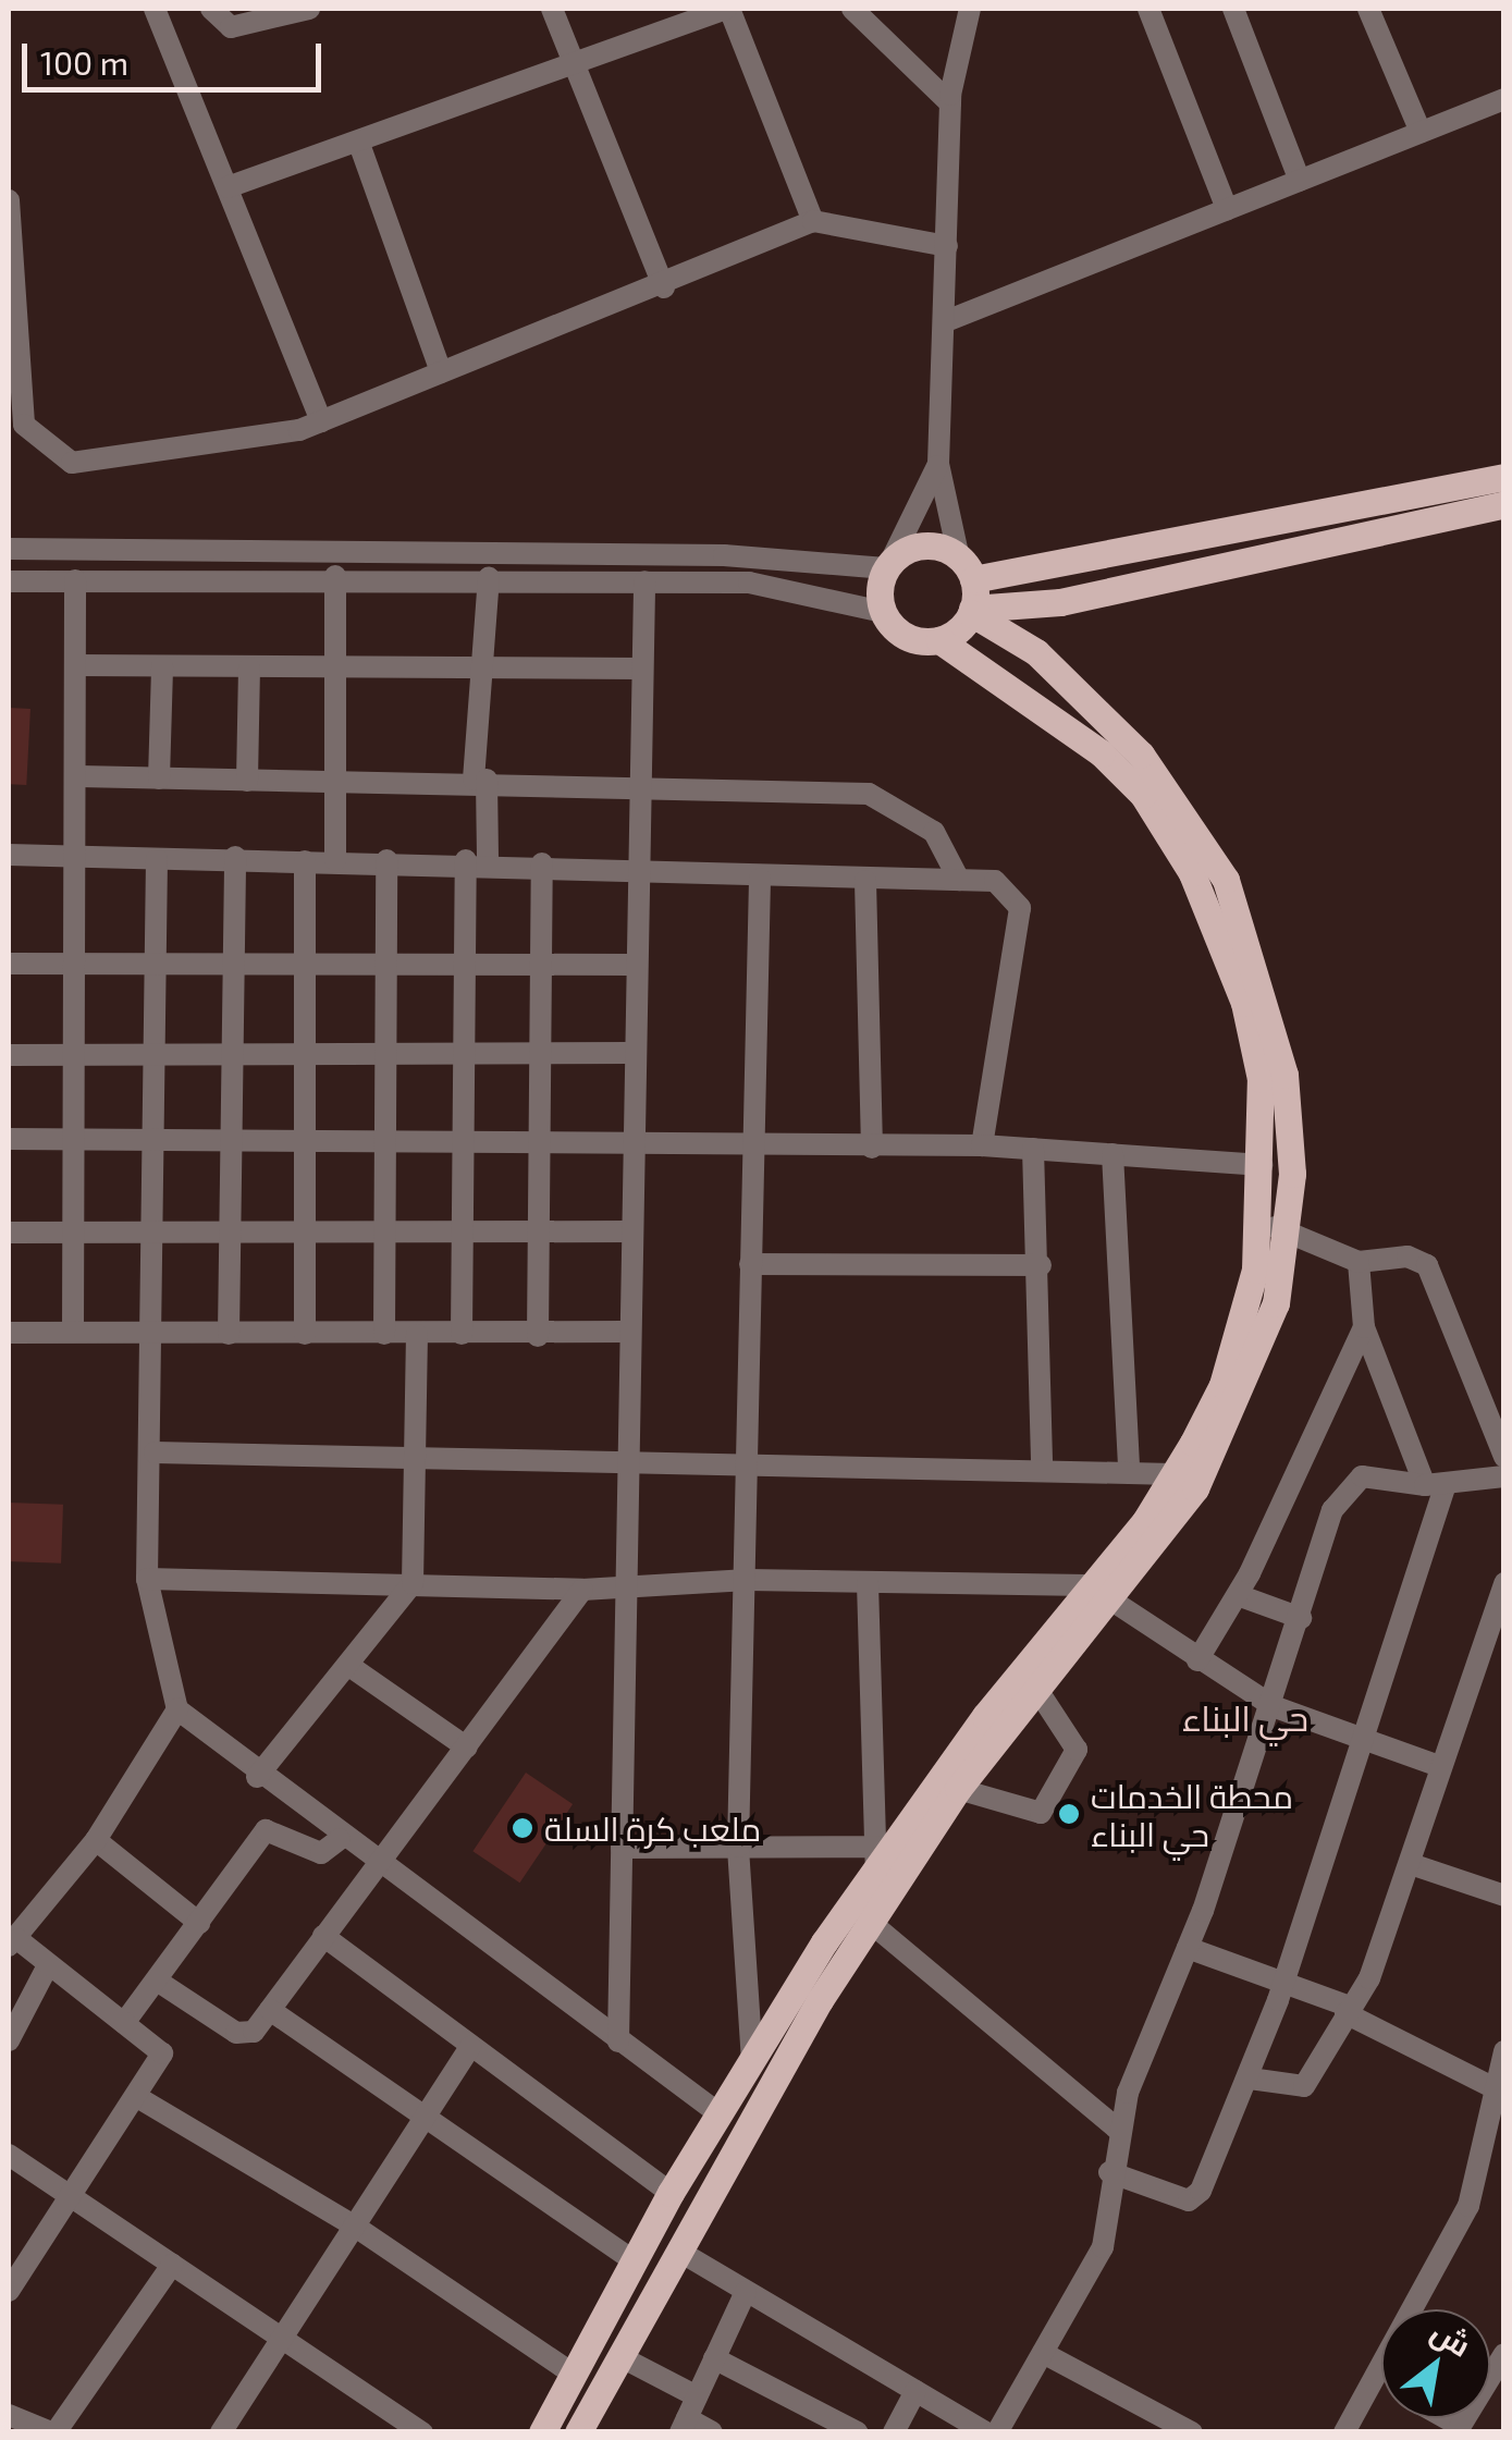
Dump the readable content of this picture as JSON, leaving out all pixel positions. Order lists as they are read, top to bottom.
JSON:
{
  "districts": ["حي البناء"],
  "places": ["محطة الخدمات حي البناء", "ملعب كرة السلة"],
  "scale_bar": "100 m",
  "north": "top right"
}
